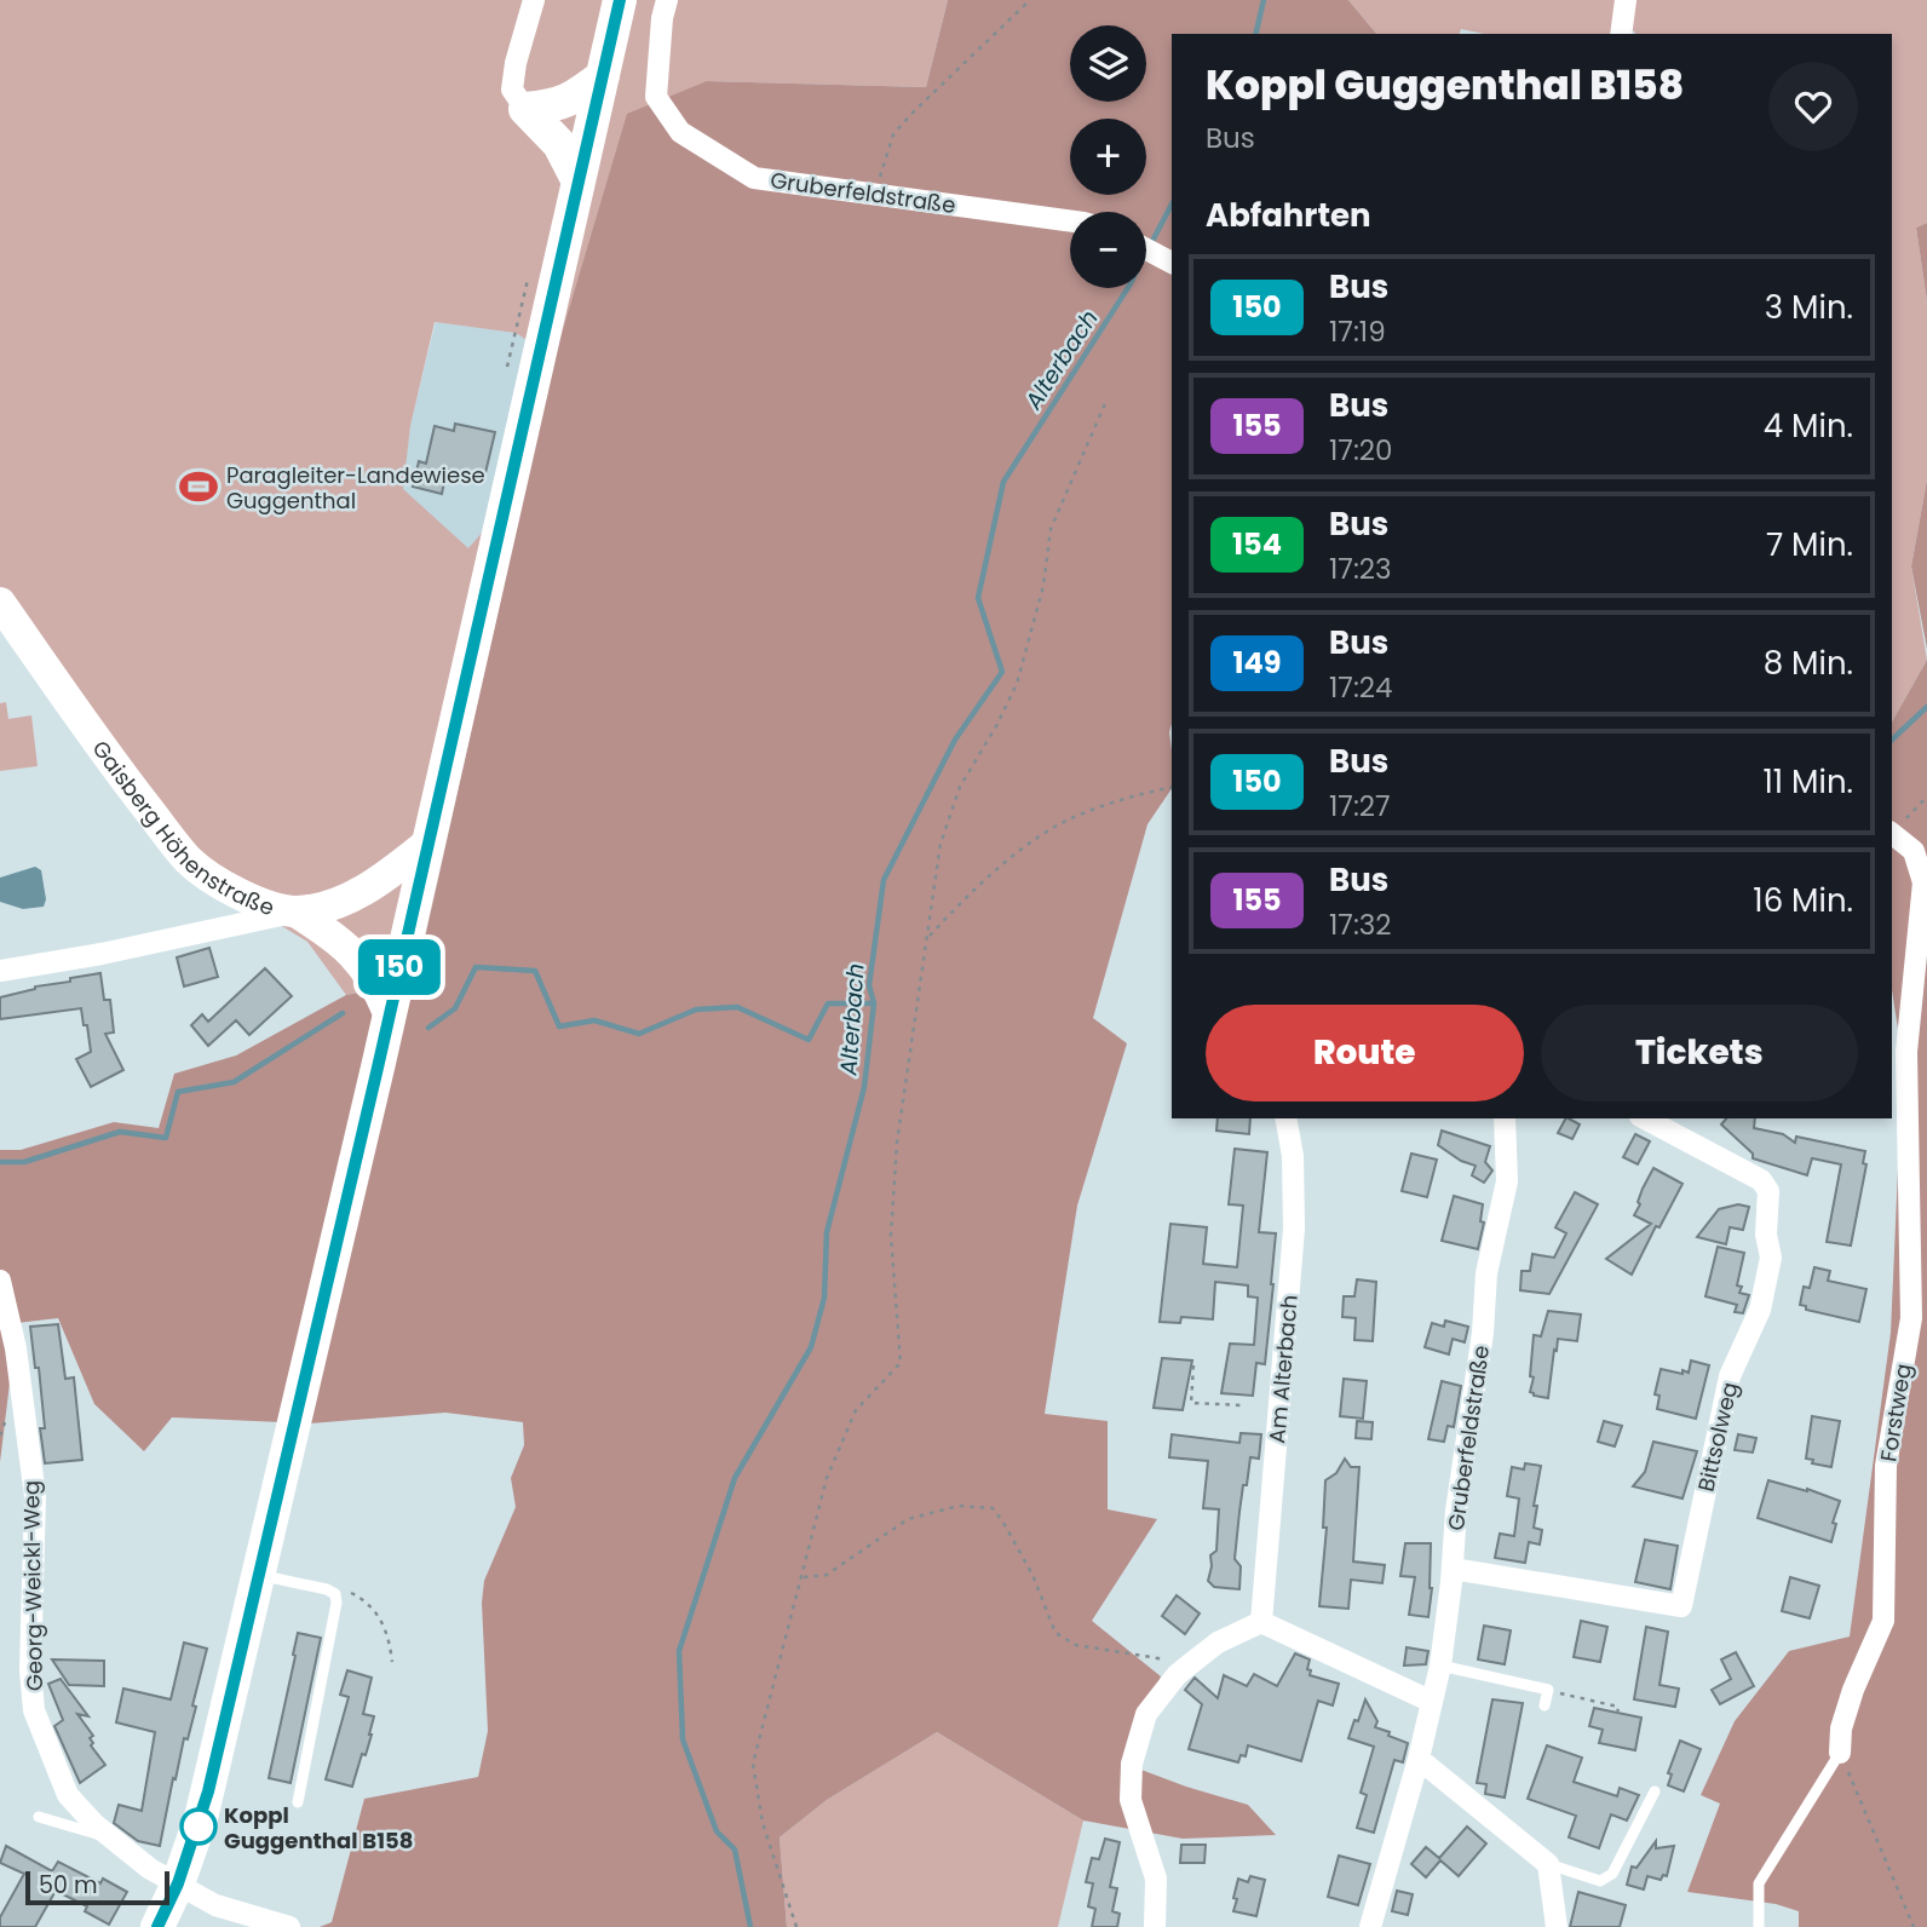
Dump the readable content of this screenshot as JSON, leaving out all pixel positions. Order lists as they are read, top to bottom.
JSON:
{
  "streets": {
    "main road": ["Gaisberg Höhenstraße"],
    "street": [
      "Gruberfeldstraße",
      "Am Alterbach",
      "Forstweg",
      "Bittsolweg",
      "Georg-Weickl-Weg"
    ]
  },
  "crossings": [
    ["Gruberfeldstraße", "Bittsolweg"]
  ],
  "water": ["Alterbach"],
  "places": {
    "sports": ["Paragleiter-Landewiese Guggenthal"],
    "other": ["Koppl Guggenthal B158"]
  },
  "lines": ["bus line 150"],
  "scale_bar": "50 m",
  "page": {
    "on_map": "150",
    "map_buttons": ["+", "−"],
    "heading": [
      ["Koppl Guggenthal B158", "Bus"],
      "Abfahrten"
    ],
    "list": [
      {
        "mark": "150",
        "name": "Bus",
        "note": "17:19",
        "value": "3 Min."
      },
      {
        "mark": "155",
        "name": "Bus",
        "note": "17:20",
        "value": "4 Min."
      },
      {
        "mark": "154",
        "name": "Bus",
        "note": "17:23",
        "value": "7 Min."
      },
      {
        "mark": "149",
        "name": "Bus",
        "note": "17:24",
        "value": "8 Min."
      },
      {
        "mark": "150",
        "name": "Bus",
        "note": "17:27",
        "value": "11 Min."
      },
      {
        "mark": "155",
        "name": "Bus",
        "note": "17:32",
        "value": "16 Min."
      }
    ],
    "buttons": ["Route", "Tickets"],
    "scale": "50 m"
  }
}
